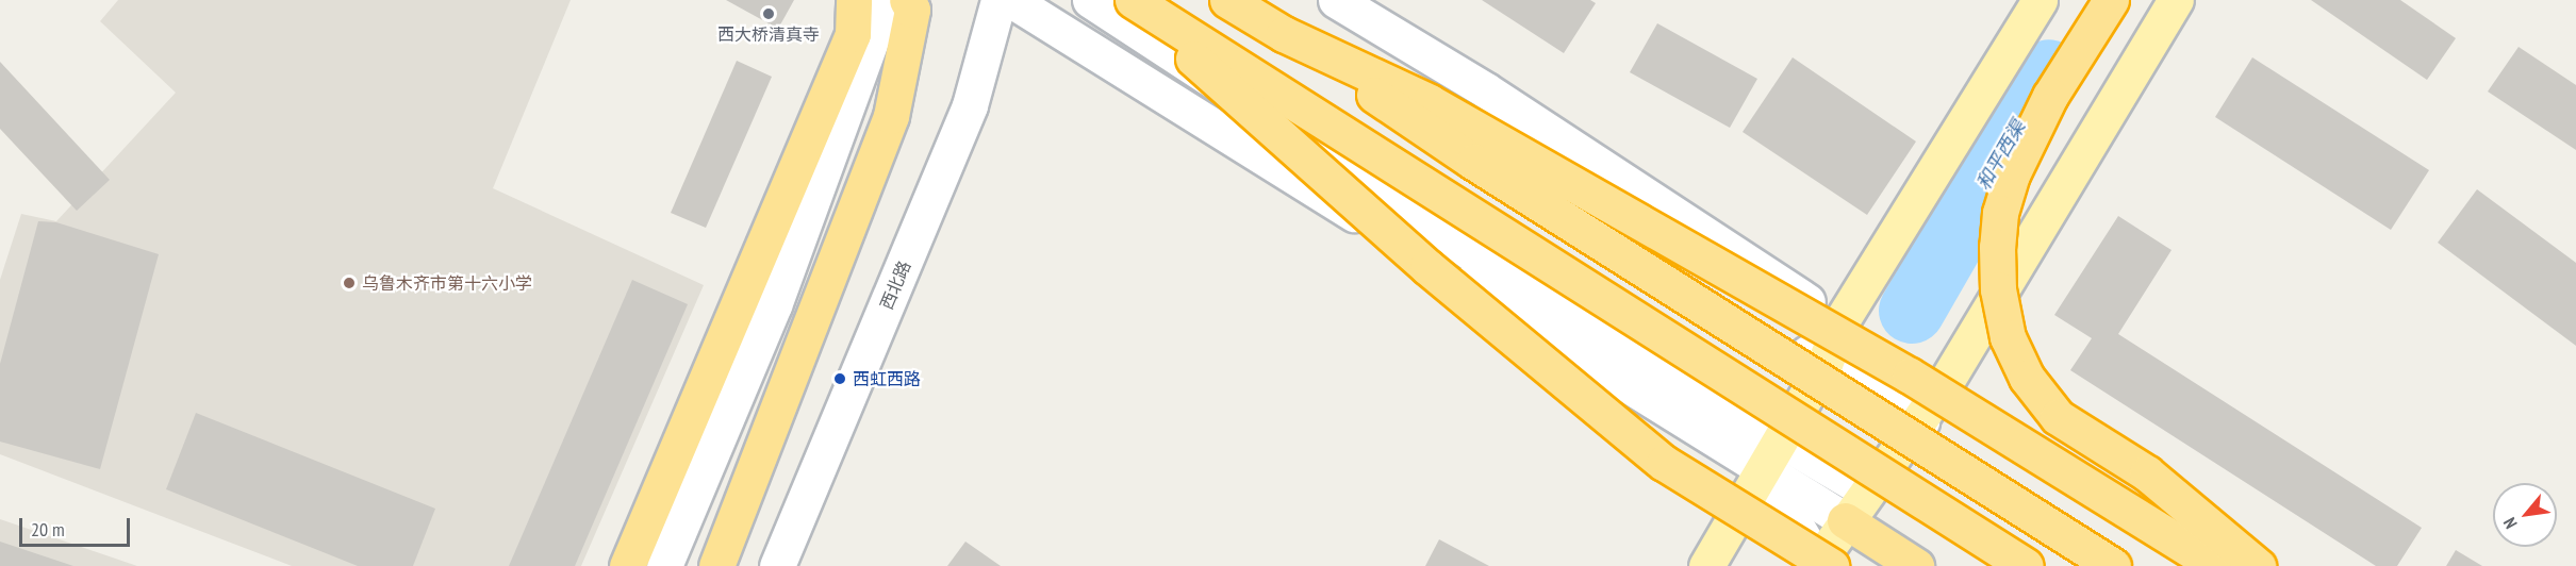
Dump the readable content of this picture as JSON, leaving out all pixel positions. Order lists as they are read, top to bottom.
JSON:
{
  "streets": {
    "main road": ["西北路"]
  },
  "water": ["和平西渠"],
  "places": ["西大桥清真寺", "乌鲁木齐市第十六小学", "西虹西路"],
  "scale_bar": "20 m",
  "north": "bottom left"
}
